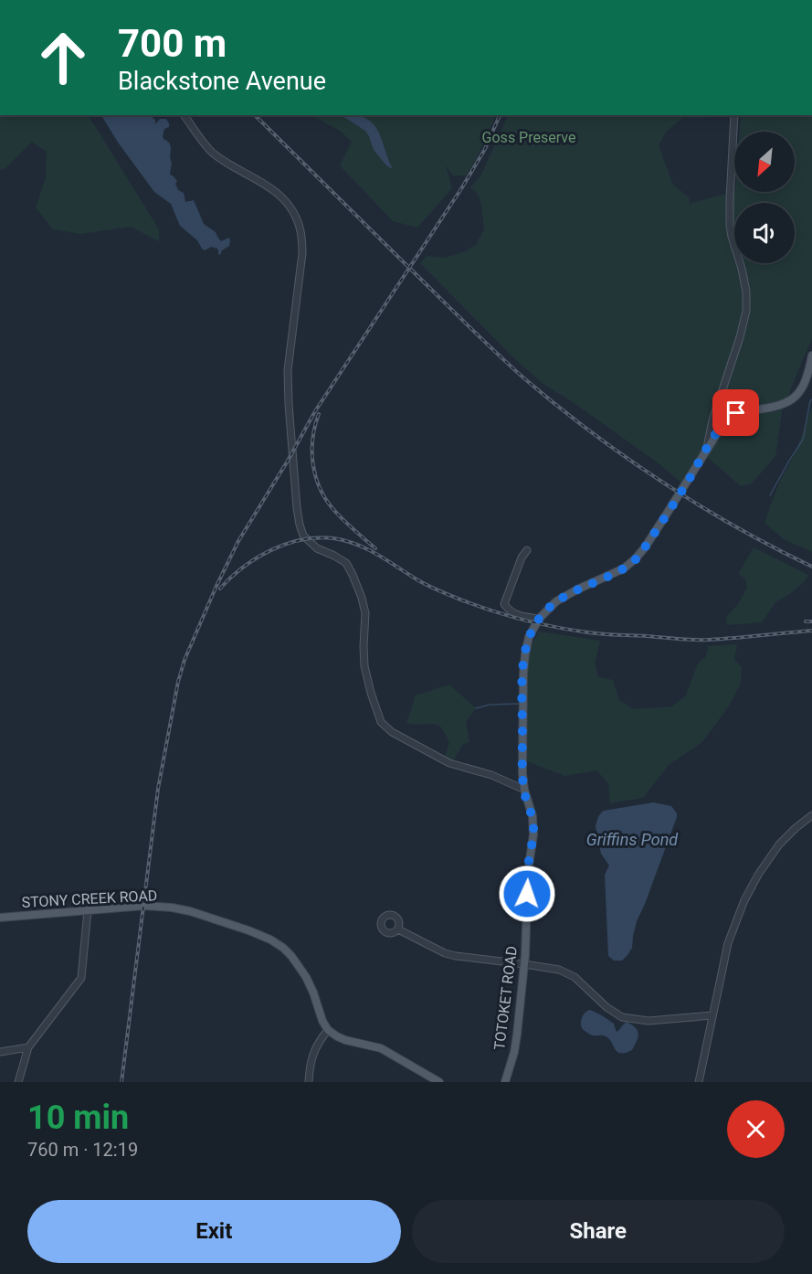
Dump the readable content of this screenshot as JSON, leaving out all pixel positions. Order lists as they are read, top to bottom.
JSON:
{
  "streets": {
    "main road": ["STONY CREEK ROAD", "TOTOKET ROAD"]
  },
  "water": ["Griffins Pond"],
  "parks": ["Goss Preserve"],
  "north": "bottom left",
  "page": {
    "turn": ["700 m", "Blackstone Avenue"],
    "heading": ["10 min", "760 m · 12:19"],
    "buttons": ["Exit", "Share"]
  }
}
